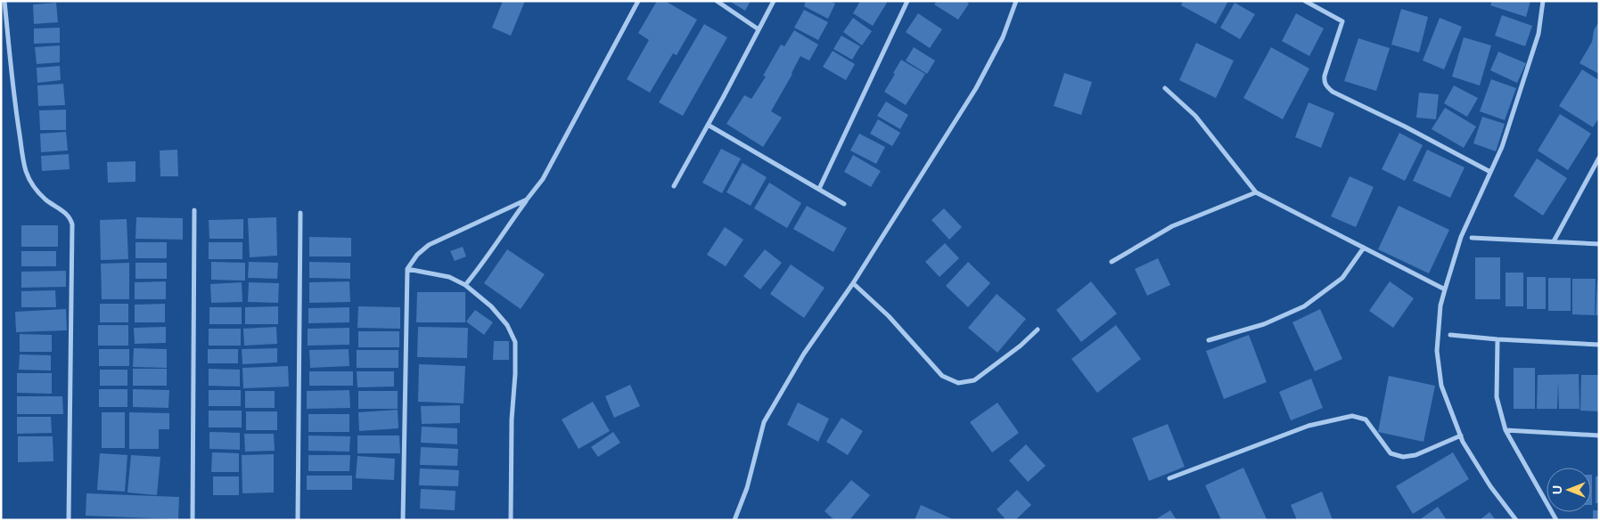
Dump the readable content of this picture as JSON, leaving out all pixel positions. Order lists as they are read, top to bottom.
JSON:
{
  "north": "left"
}
